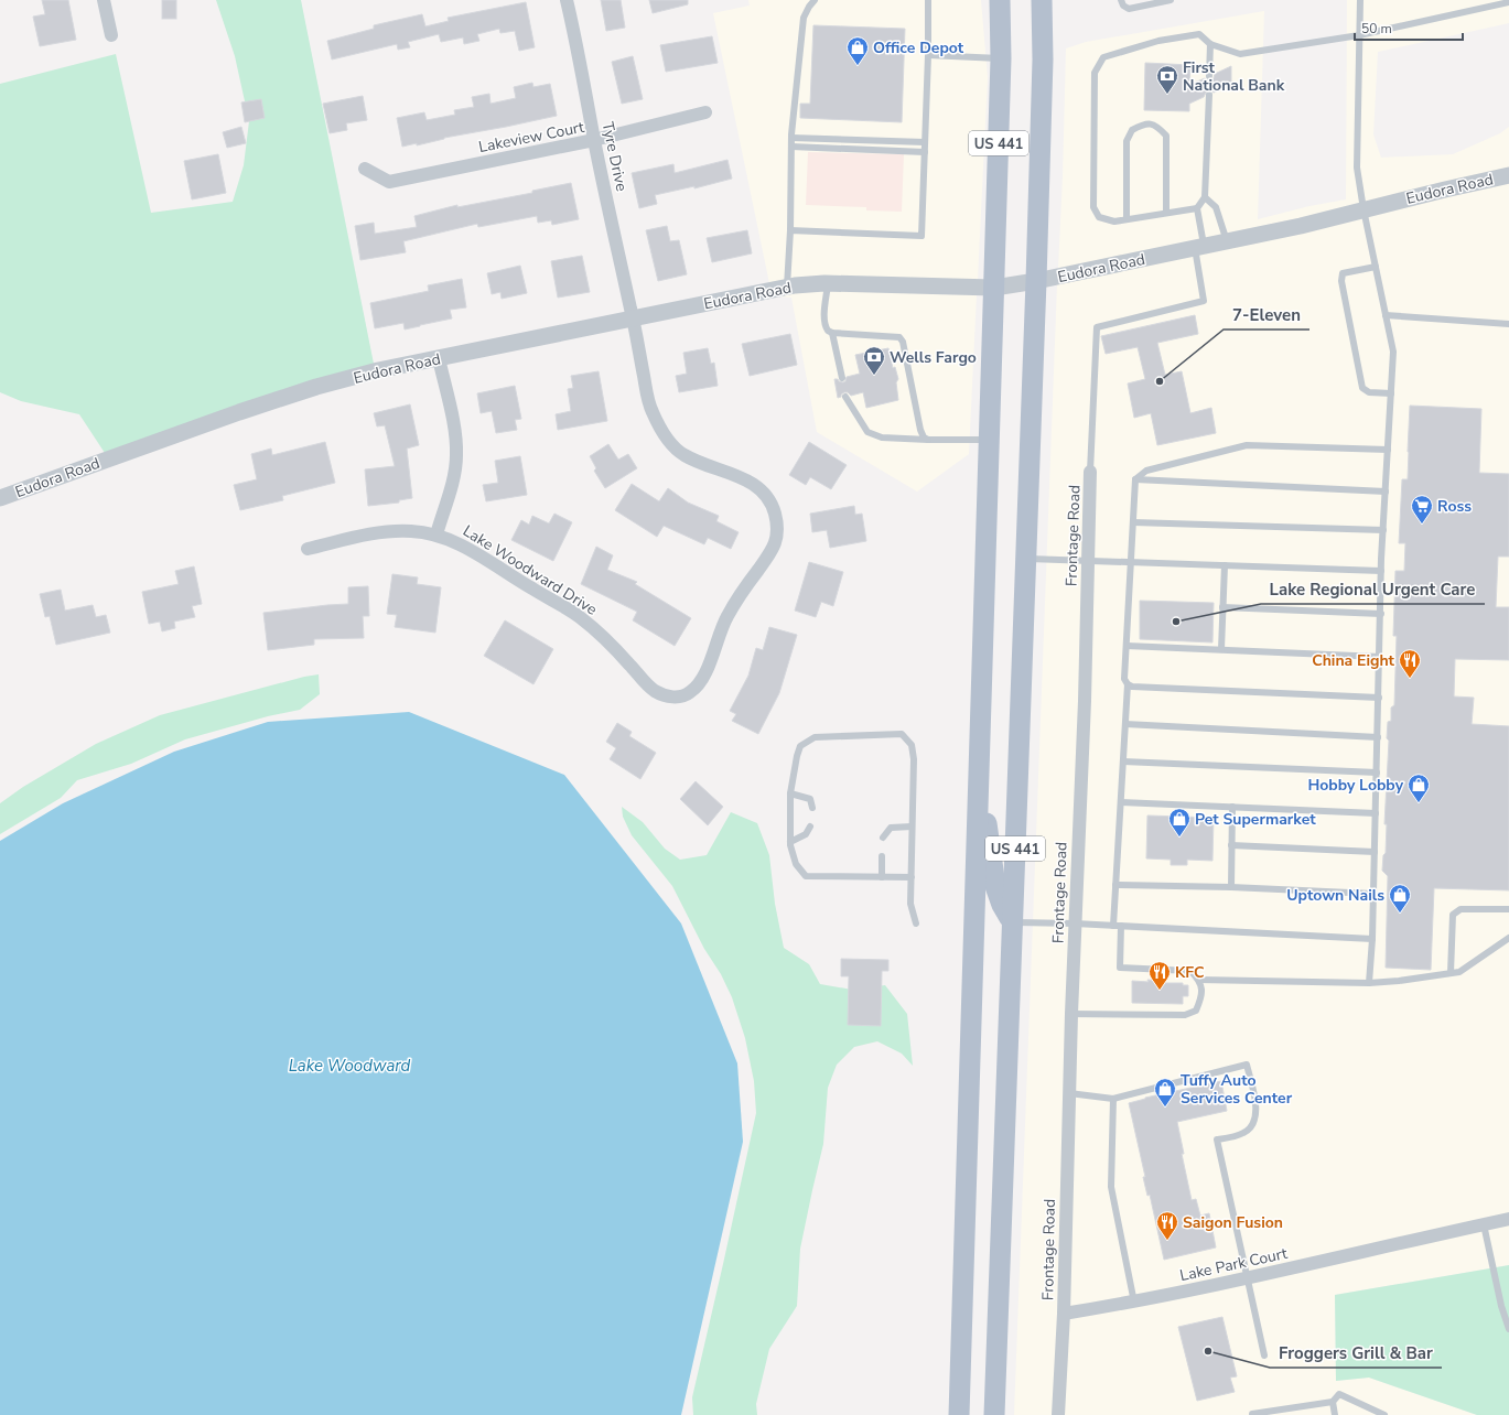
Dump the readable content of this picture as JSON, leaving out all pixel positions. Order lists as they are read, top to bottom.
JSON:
{
  "streets": {
    "main road": ["US 441"],
    "street": [
      "Lakeview Court",
      "Tyre Drive",
      "Eudora Road",
      "Frontage Road",
      "Lake Woodward Drive",
      "Lake Park Court"
    ]
  },
  "crossings": [
    ["Lakeview Court", "Tyre Drive"],
    ["US 441", "Eudora Road"],
    ["Tyre Drive", "Eudora Road"],
    ["Tyre Drive", "Lake Woodward Drive"],
    ["Eudora Road", "Lake Woodward Drive"],
    ["Frontage Road", "Lake Park Court"]
  ],
  "water": ["Lake Woodward"],
  "places": {
    "shop": [
      "Office Depot",
      "Hobby Lobby",
      "Pet Supermarket",
      "Uptown Nails",
      "Tuffy Auto Services Center"
    ],
    "bank": ["First National Bank", "Wells Fargo"],
    "other": ["7-Eleven", "Lake Regional Urgent Care", "Froggers Grill & Bar"],
    "supermarket": ["Ross"],
    "restaurant": ["China Eight", "KFC", "Saigon Fusion"]
  },
  "scale_bar": "50 m"
}
